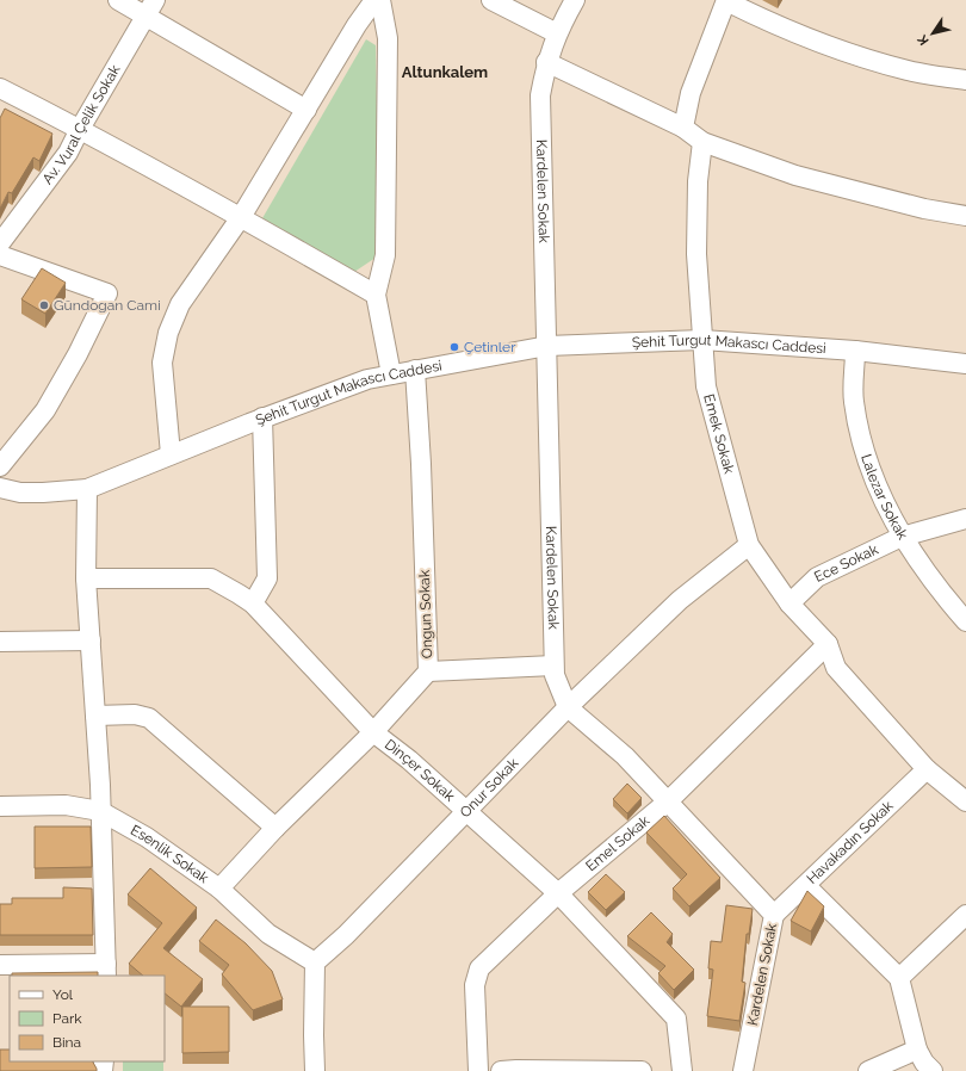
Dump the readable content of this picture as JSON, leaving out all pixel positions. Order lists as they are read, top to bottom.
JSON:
{
  "streets": {
    "street": [
      "Av. Vural Çelik Sokak",
      "Kardelen Sokak",
      "Şehit Turgut Makascı Caddesi",
      "Emek Sokak",
      "Lalezar Sokak",
      "Ece Sokak",
      "Ongun Sokak",
      "Dinçer Sokak",
      "Onur Sokak",
      "Emel Sokak",
      "Havakadın Sokak",
      "Esenlik Sokak"
    ]
  },
  "crossings": [
    ["Kardelen Sokak", "Şehit Turgut Makascı Caddesi"],
    ["Kardelen Sokak", "Onur Sokak"],
    ["Kardelen Sokak", "Emel Sokak"],
    ["Kardelen Sokak", "Havakadın Sokak"],
    ["Şehit Turgut Makascı Caddesi", "Emek Sokak"],
    ["Şehit Turgut Makascı Caddesi", "Lalezar Sokak"],
    ["Şehit Turgut Makascı Caddesi", "Ongun Sokak"],
    ["Emek Sokak", "Ece Sokak"],
    ["Emek Sokak", "Onur Sokak"],
    ["Emek Sokak", "Emel Sokak"],
    ["Emek Sokak", "Havakadın Sokak"],
    ["Lalezar Sokak", "Ece Sokak"],
    ["Ongun Sokak", "Dinçer Sokak"],
    ["Ongun Sokak", "Esenlik Sokak"],
    ["Dinçer Sokak", "Onur Sokak"],
    ["Dinçer Sokak", "Emel Sokak"],
    ["Onur Sokak", "Esenlik Sokak"]
  ],
  "districts": ["Altunkalem"],
  "places": ["Gündogan Cami", "Çetinler"],
  "legend": ["Yol", "Park", "Bina"],
  "north": "bottom left"
}
